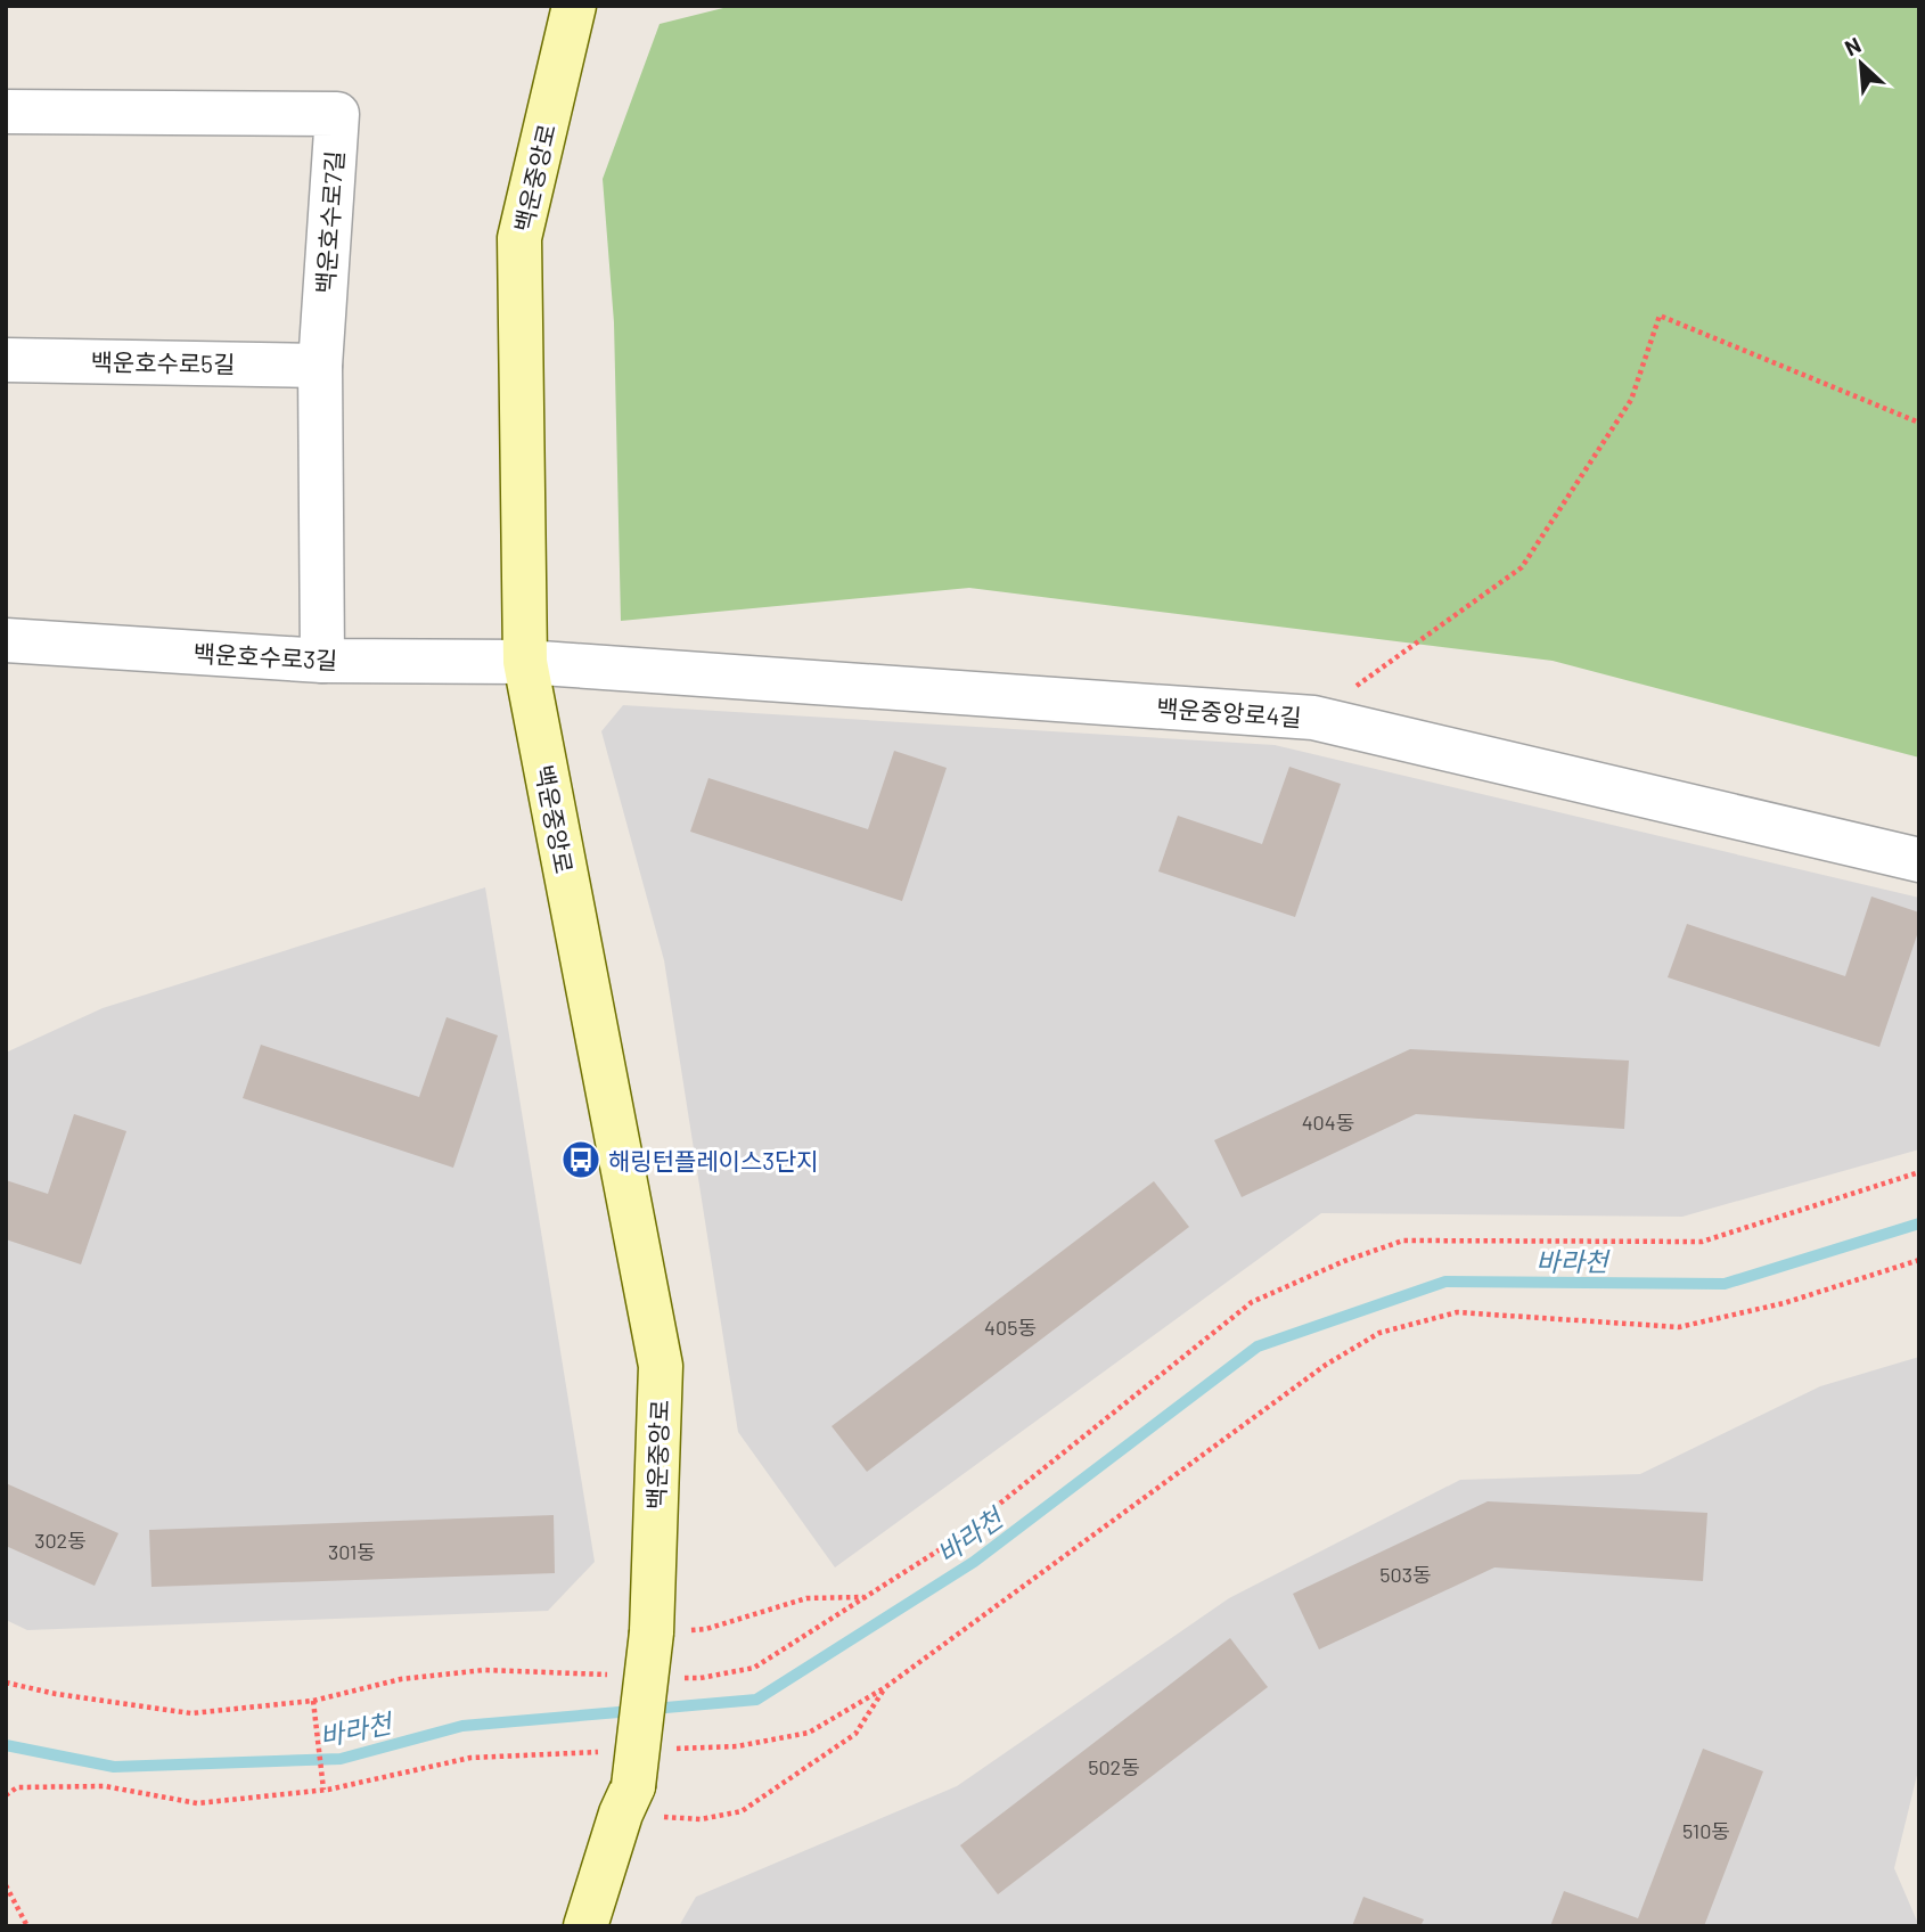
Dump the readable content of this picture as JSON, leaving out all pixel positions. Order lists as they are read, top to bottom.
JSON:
{
  "streets": {
    "street": [
      "백운중앙로",
      "백운호수로7길",
      "백운호수로5길",
      "백운호수로3길",
      "백운중앙로4길"
    ]
  },
  "crossings": [
    ["백운중앙로", "백운호수로3길"],
    ["백운중앙로", "백운중앙로4길"],
    ["백운호수로7길", "백운호수로5길"],
    ["백운호수로7길", "백운호수로3길"],
    ["백운호수로3길", "백운중앙로4길"]
  ],
  "water": ["바라천"],
  "places": {
    "bus stop": ["해링턴플레이스3단지"]
  },
  "house_numbers": [
    "404동",
    "405동",
    "302동",
    "301동",
    "503동",
    "502동",
    "510동"
  ],
  "north": "top left"
}
